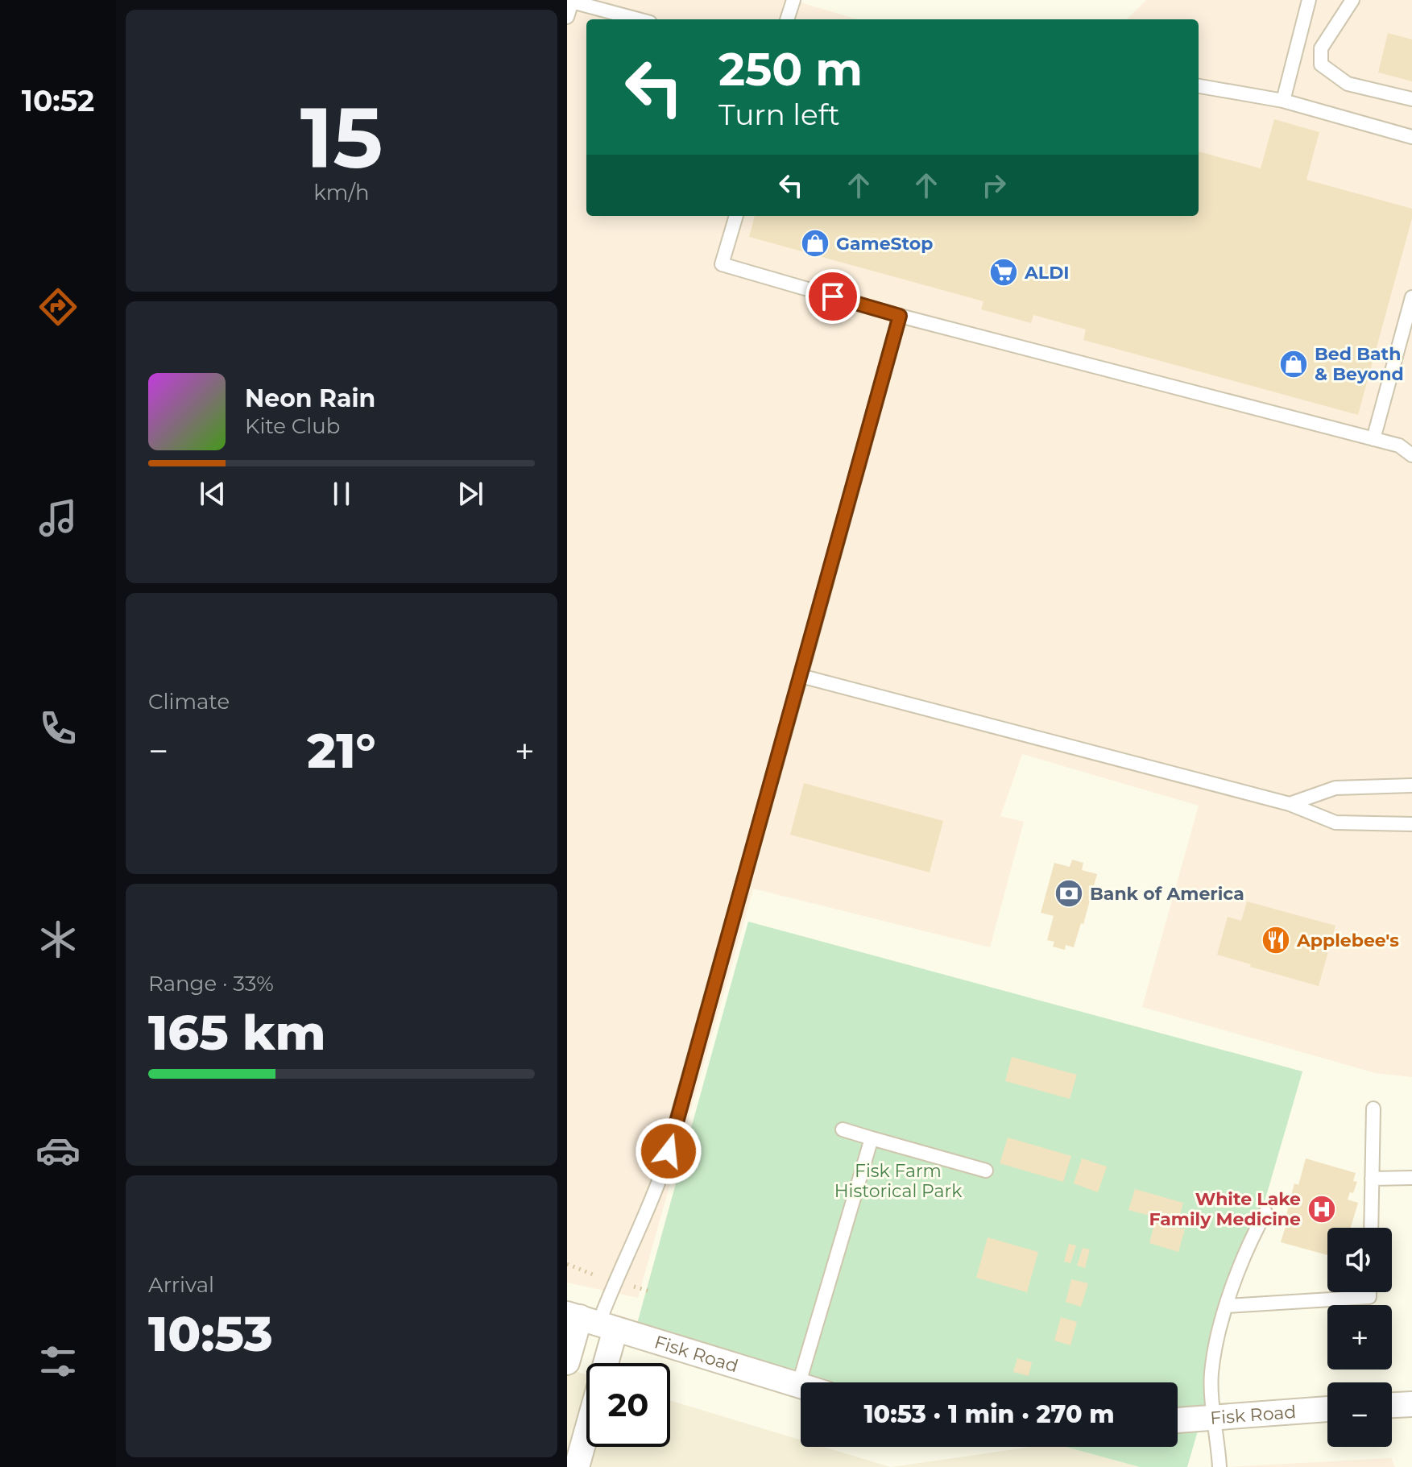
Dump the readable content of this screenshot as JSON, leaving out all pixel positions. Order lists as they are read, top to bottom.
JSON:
{
  "streets": {
    "street": ["Fisk Road"]
  },
  "parks": ["Fisk Farm Historical Park"],
  "places": {
    "shop": ["GameStop", "Bed Bath & Beyond"],
    "supermarket": ["ALDI"],
    "bank": ["Bank of America"],
    "restaurant": ["Applebee's"],
    "hospital": ["White Lake Family Medicine"]
  },
  "page": {
    "tabs": "10:52",
    "tile": [
      ["15", "km/h"],
      "Climate",
      ["Range · 33%", "165 km"],
      ["Arrival", "10:53"]
    ],
    "turn": ["250 m", "Turn left"],
    "song": ["Neon Rain", "Kite Club"],
    "heat": ["−", "21°", "+"],
    "map_buttons": ["+", "−"],
    "limit": "20",
    "trip": "10:53 · 1 min · 270 m"
  }
}
